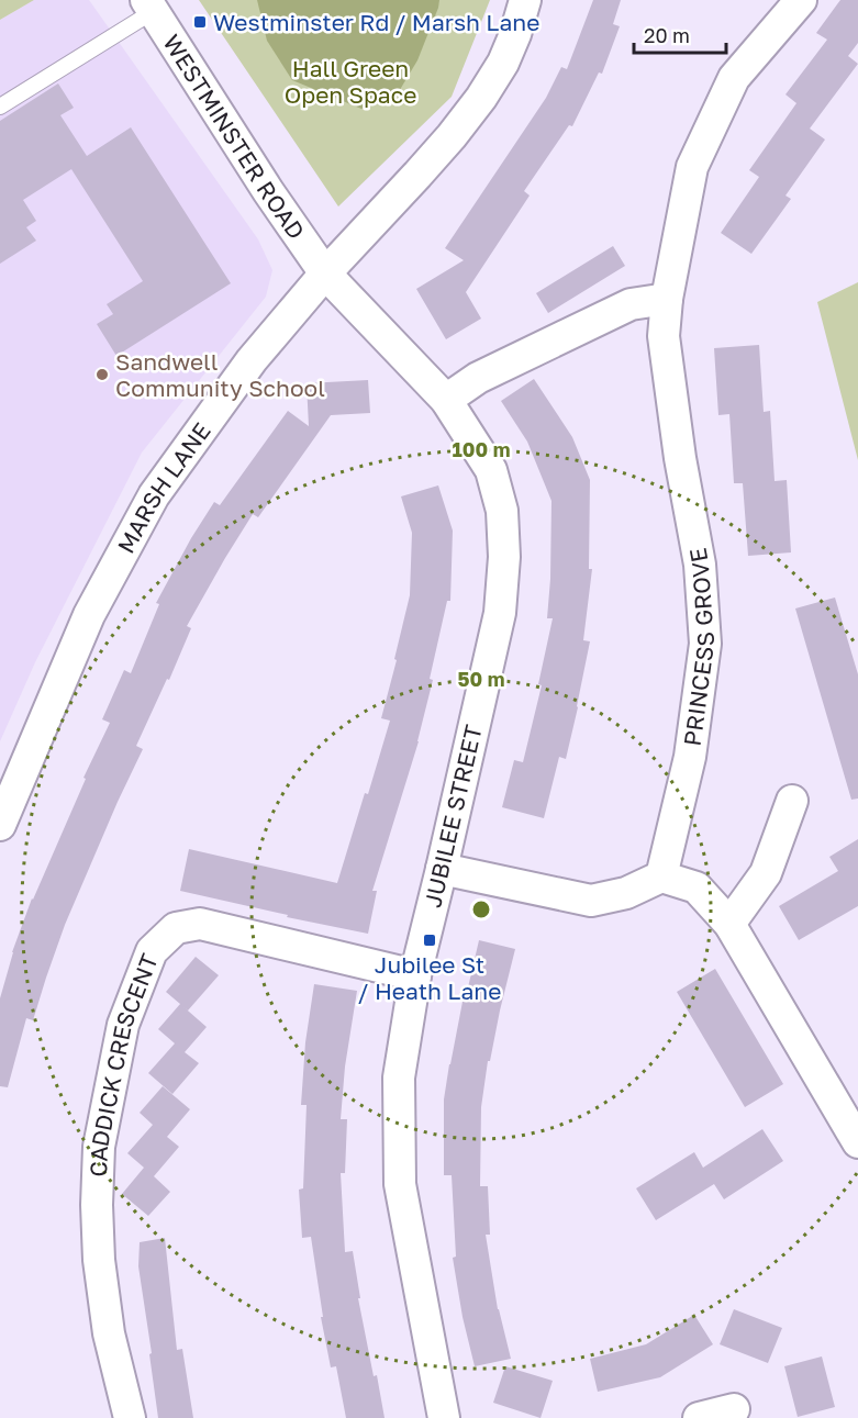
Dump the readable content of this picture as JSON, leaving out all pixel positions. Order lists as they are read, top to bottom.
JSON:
{
  "streets": {
    "street": [
      "WESTMINSTER ROAD",
      "MARSH LANE",
      "PRINCESS GROVE",
      "JUBILEE STREET",
      "CADDICK CRESCENT"
    ]
  },
  "crossings": [
    ["WESTMINSTER ROAD", "MARSH LANE"],
    ["WESTMINSTER ROAD", "JUBILEE STREET"],
    ["MARSH LANE", "JUBILEE STREET"],
    ["JUBILEE STREET", "CADDICK CRESCENT"]
  ],
  "parks": ["Hall Green Open Space"],
  "places": {
    "transit": ["Westminster Rd / Marsh Lane", "Jubilee St / Heath Lane"],
    "other": ["Sandwell Community School"]
  },
  "scale_bar": "20 m",
  "rings": ["100 m", "50 m"]
}
